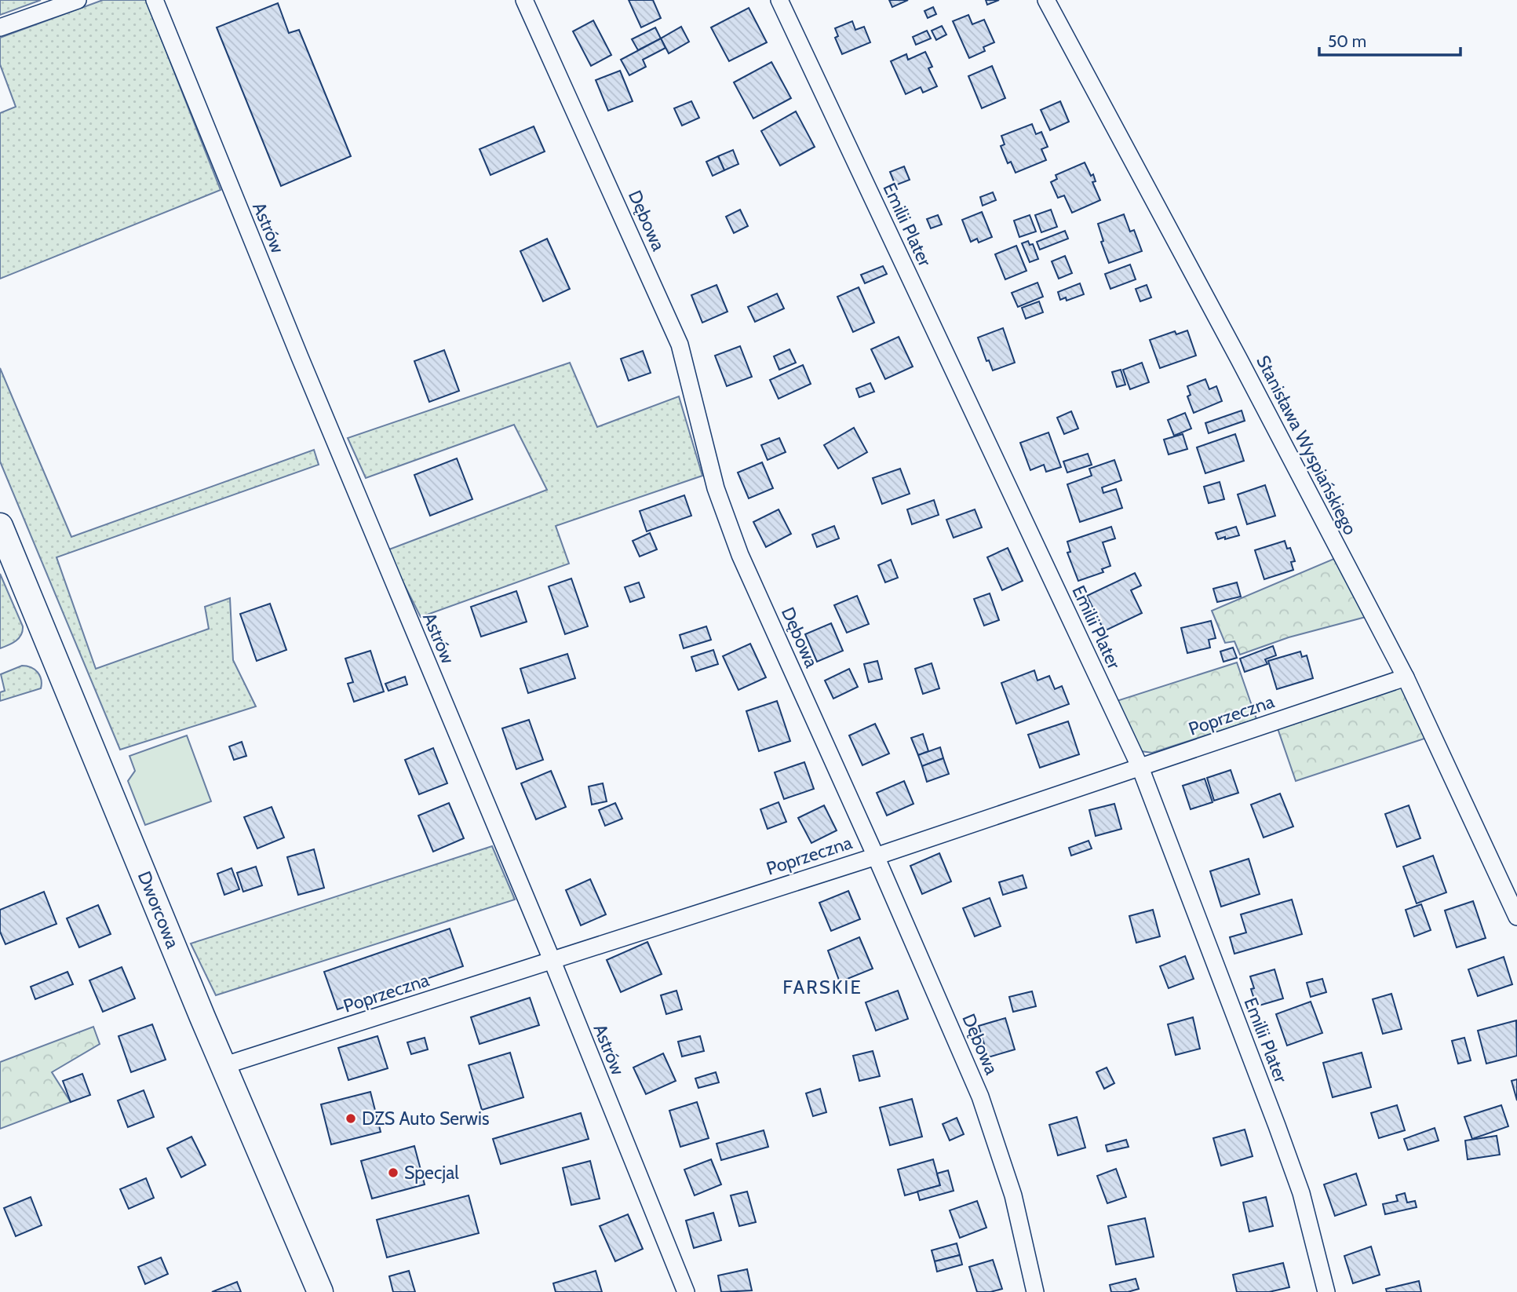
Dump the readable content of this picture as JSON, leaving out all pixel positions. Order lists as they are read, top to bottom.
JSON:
{
  "streets": {
    "main road": ["Dworcowa"],
    "street": [
      "Dębowa",
      "Emilii Plater",
      "Astrów",
      "Stanisława Wyspiańskiego",
      "Poprzeczna"
    ]
  },
  "crossings": [
    ["Dębowa", "Poprzeczna"],
    ["Emilii Plater", "Poprzeczna"],
    ["Astrów", "Poprzeczna"],
    ["Stanisława Wyspiańskiego", "Poprzeczna"],
    ["Poprzeczna", "Dworcowa"]
  ],
  "districts": ["FARSKIE"],
  "places": ["DZS Auto Serwis", "Specjal"],
  "scale_bar": "50 m"
}
